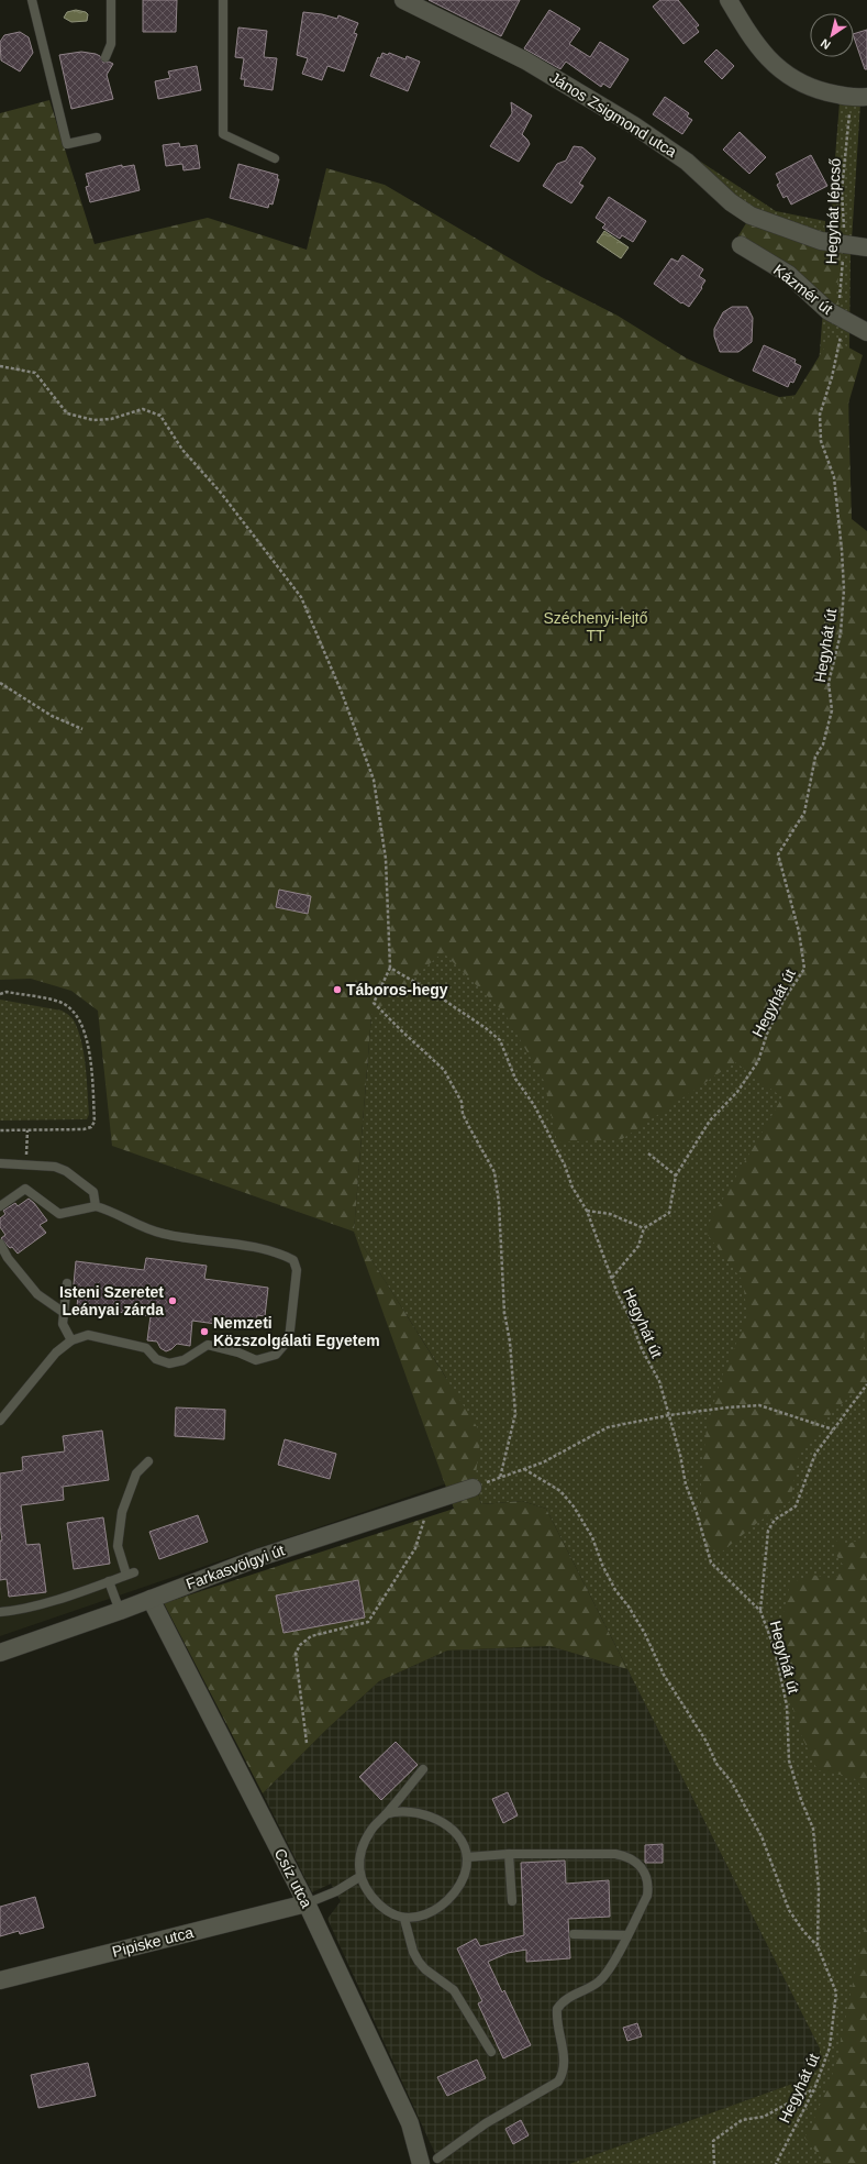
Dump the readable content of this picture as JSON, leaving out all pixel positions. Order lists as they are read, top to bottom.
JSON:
{
  "streets": {
    "street": [
      "János Zsigmond utca",
      "Kázmér út",
      "Farkasvölgyi út",
      "Csíz utca",
      "Pipiske utca"
    ],
    "path": ["Hegyhát lépcső", "Hegyhát út"]
  },
  "crossings": [
    ["János Zsigmond utca", "Hegyhát lépcső"],
    ["Hegyhát lépcső", "Kázmér út"],
    ["Hegyhát lépcső", "Hegyhát út"],
    ["Kázmér út", "Hegyhát út"],
    ["Farkasvölgyi út", "Csíz utca"],
    ["Csíz utca", "Pipiske utca"]
  ],
  "parks": ["Széchenyi-lejtő TT"],
  "places": ["Táboros-hegy", "Isteni Szeretet Leányai zárda", "Nemzeti Közszolgálati Egyetem"],
  "north": "bottom left"
}
